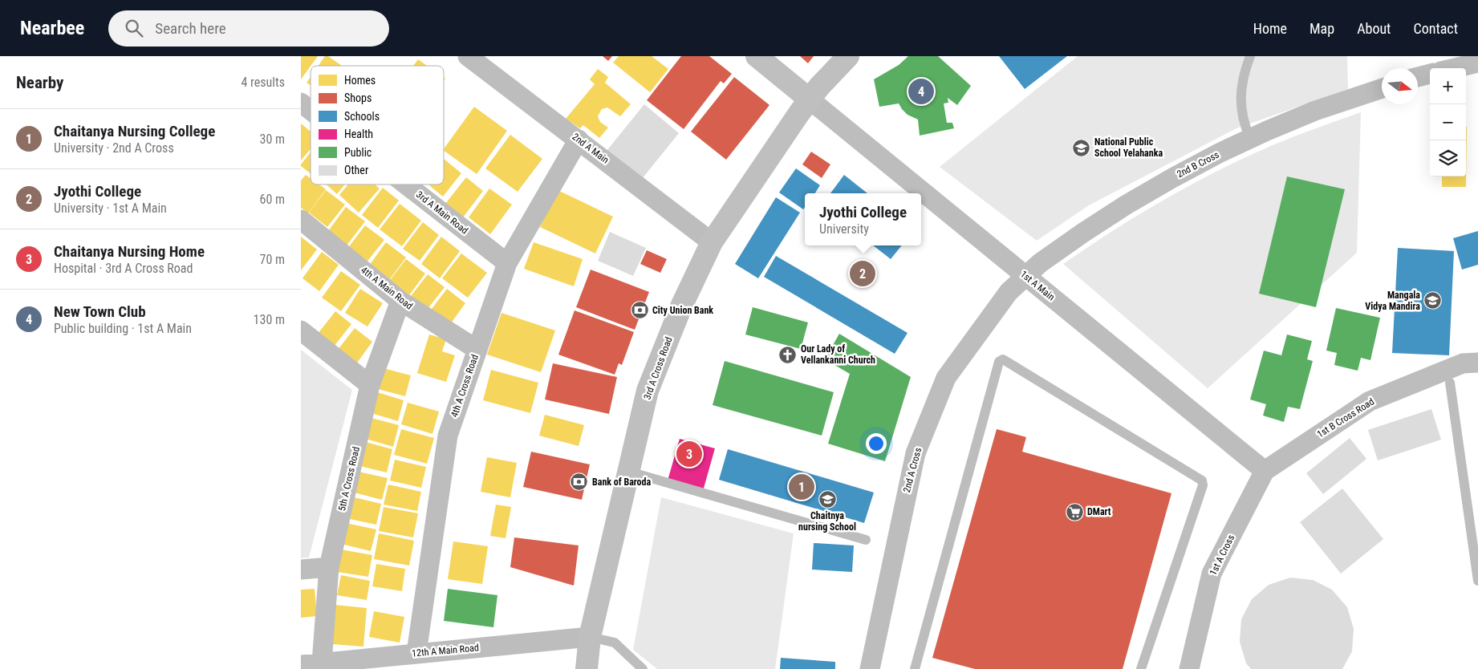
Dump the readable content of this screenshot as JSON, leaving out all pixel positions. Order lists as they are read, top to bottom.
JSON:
{
  "streets": {
    "street": [
      "2nd A Main",
      "2nd B Cross",
      "3rd A Main Road",
      "1st A Main",
      "4th A Main Road",
      "3rd A Cross Road",
      "4th A Cross Road",
      "1st B Cross Road",
      "2nd A Cross",
      "5th A Cross Road",
      "1st A Cross",
      "12th A Main Road"
    ]
  },
  "crossings": [
    ["2nd A Main", "3rd A Cross Road"],
    ["2nd A Main", "4th A Cross Road"],
    ["2nd B Cross", "1st A Main"],
    ["2nd B Cross", "2nd A Cross"],
    ["3rd A Main Road", "4th A Cross Road"],
    ["1st A Main", "3rd A Cross Road"],
    ["1st A Main", "1st B Cross Road"],
    ["1st A Main", "2nd A Cross"],
    ["1st A Main", "1st A Cross"],
    ["4th A Main Road", "4th A Cross Road"],
    ["4th A Main Road", "5th A Cross Road"],
    ["3rd A Cross Road", "12th A Main Road"],
    ["4th A Cross Road", "12th A Main Road"],
    ["1st B Cross Road", "1st A Cross"],
    ["5th A Cross Road", "12th A Main Road"]
  ],
  "places": {
    "school or university": ["National Public School Yelahanka", "Mangala Vidya Mandira", "Chaitnya nursing School"],
    "bank": ["City Union Bank", "Bank of Baroda"],
    "church": ["Our Lady of Vellankanni Church"],
    "supermarket": ["DMart"]
  },
  "legend": [
    "Homes",
    "Shops",
    "Schools",
    "Health",
    "Public",
    "Other"
  ],
  "north": "right",
  "page": {
    "header": "Nearbee",
    "search": "Search here",
    "nav": [
      "Home",
      "Map",
      "About",
      "Contact"
    ],
    "heading": ["Nearby", "4 results"],
    "map_buttons": ["+", "−"],
    "pins": [
      "4",
      "2",
      "3",
      "1"
    ],
    "list": [
      {
        "mark": "1",
        "name": "Chaitanya Nursing College",
        "note": "University · 2nd A Cross",
        "value": "30 m"
      },
      {
        "mark": "2",
        "name": "Jyothi College",
        "note": "University · 1st A Main",
        "value": "60 m"
      },
      {
        "mark": "3",
        "name": "Chaitanya Nursing Home",
        "note": "Hospital · 3rd A Cross Road",
        "value": "70 m"
      },
      {
        "mark": "4",
        "name": "New Town Club",
        "note": "Public building · 1st A Main",
        "value": "130 m"
      }
    ],
    "popup": ["Jyothi College", "University"]
  }
}
